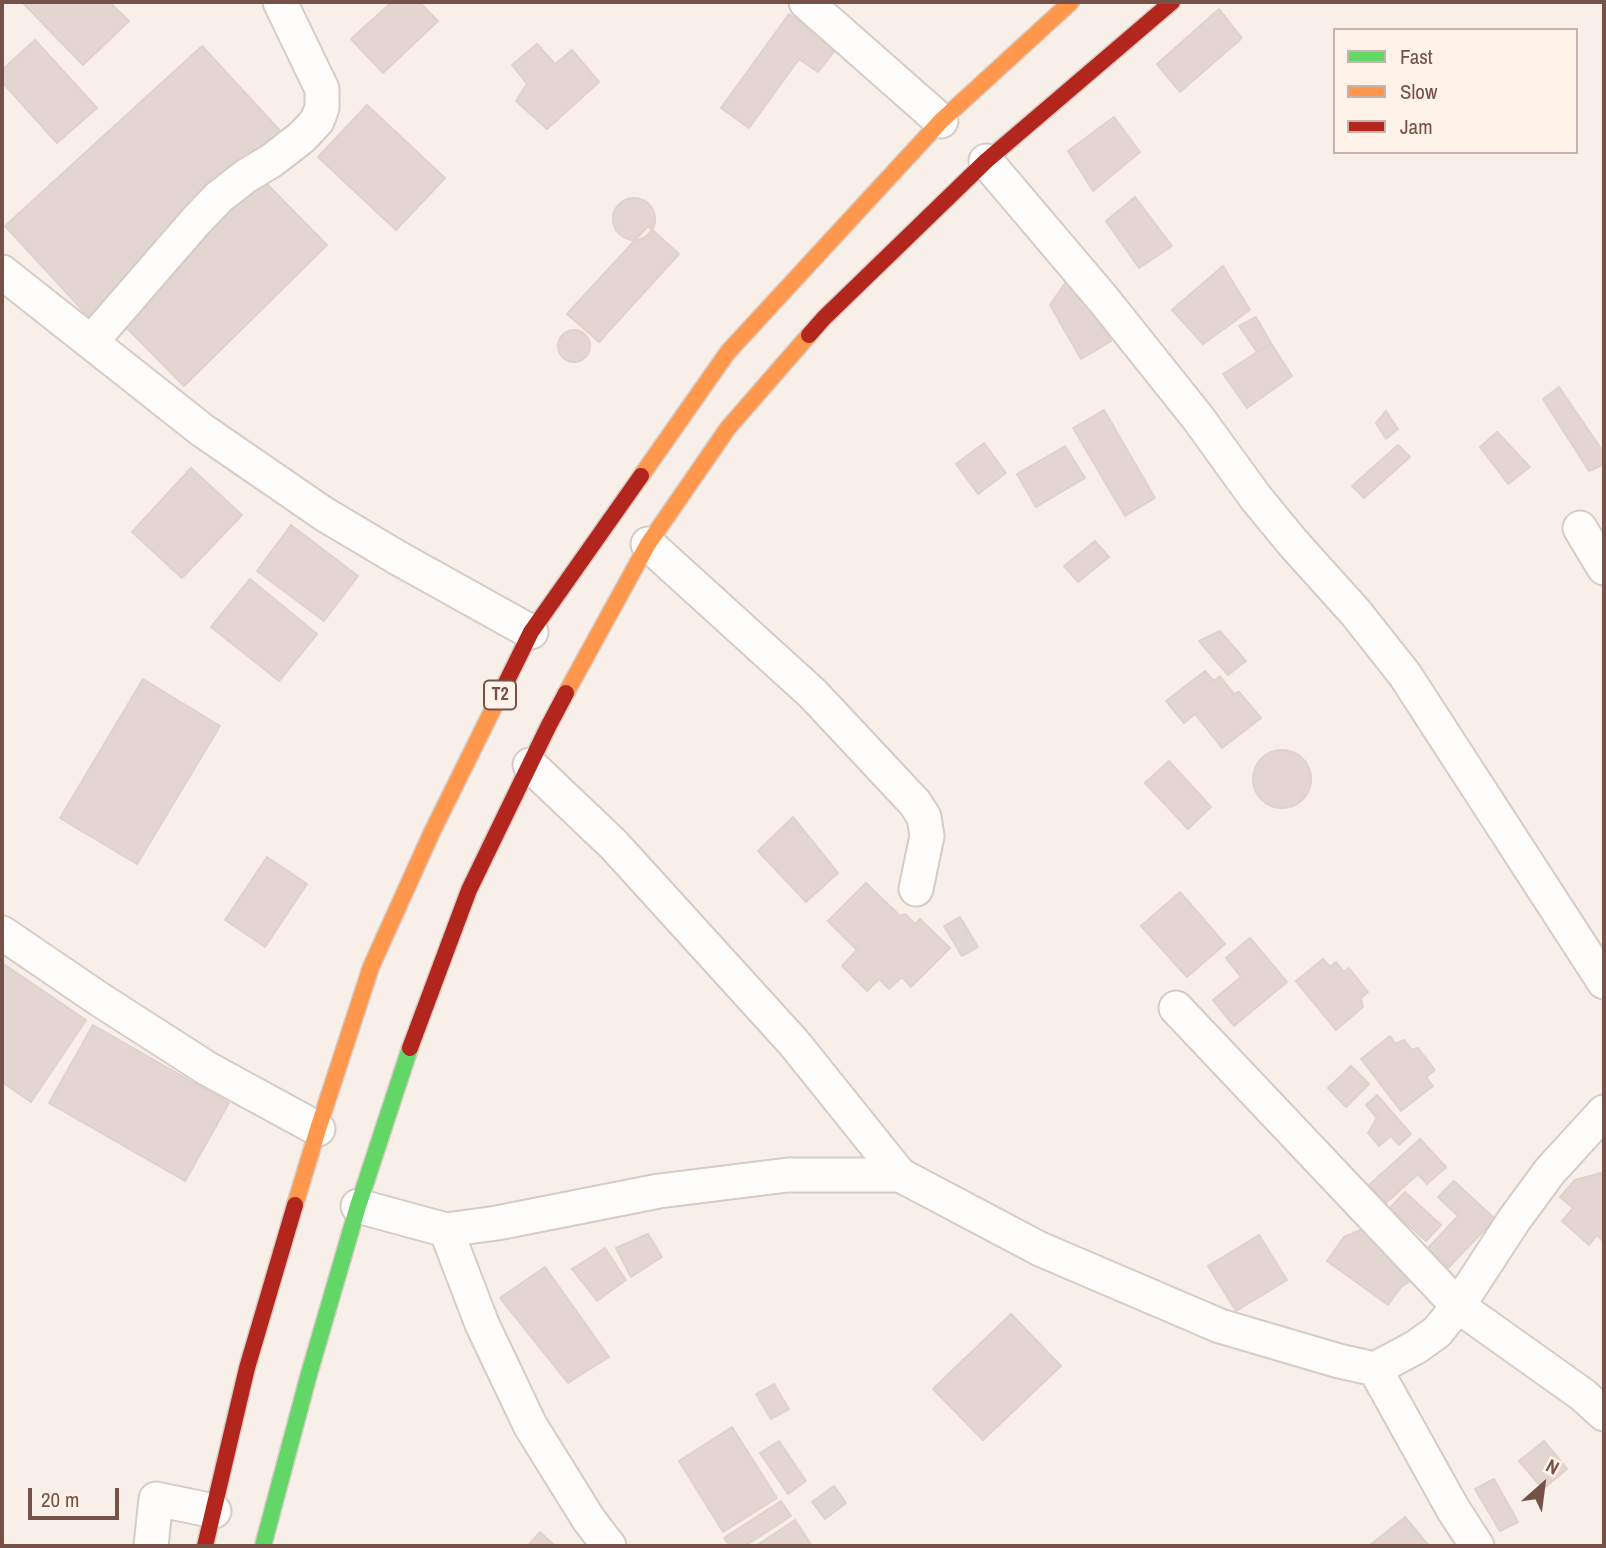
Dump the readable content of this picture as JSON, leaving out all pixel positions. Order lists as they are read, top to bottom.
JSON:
{
  "streets": {
    "main road": ["T2"]
  },
  "legend": ["Fast", "Slow", "Jam"],
  "scale_bar": "20 m",
  "north": "top right"
}
